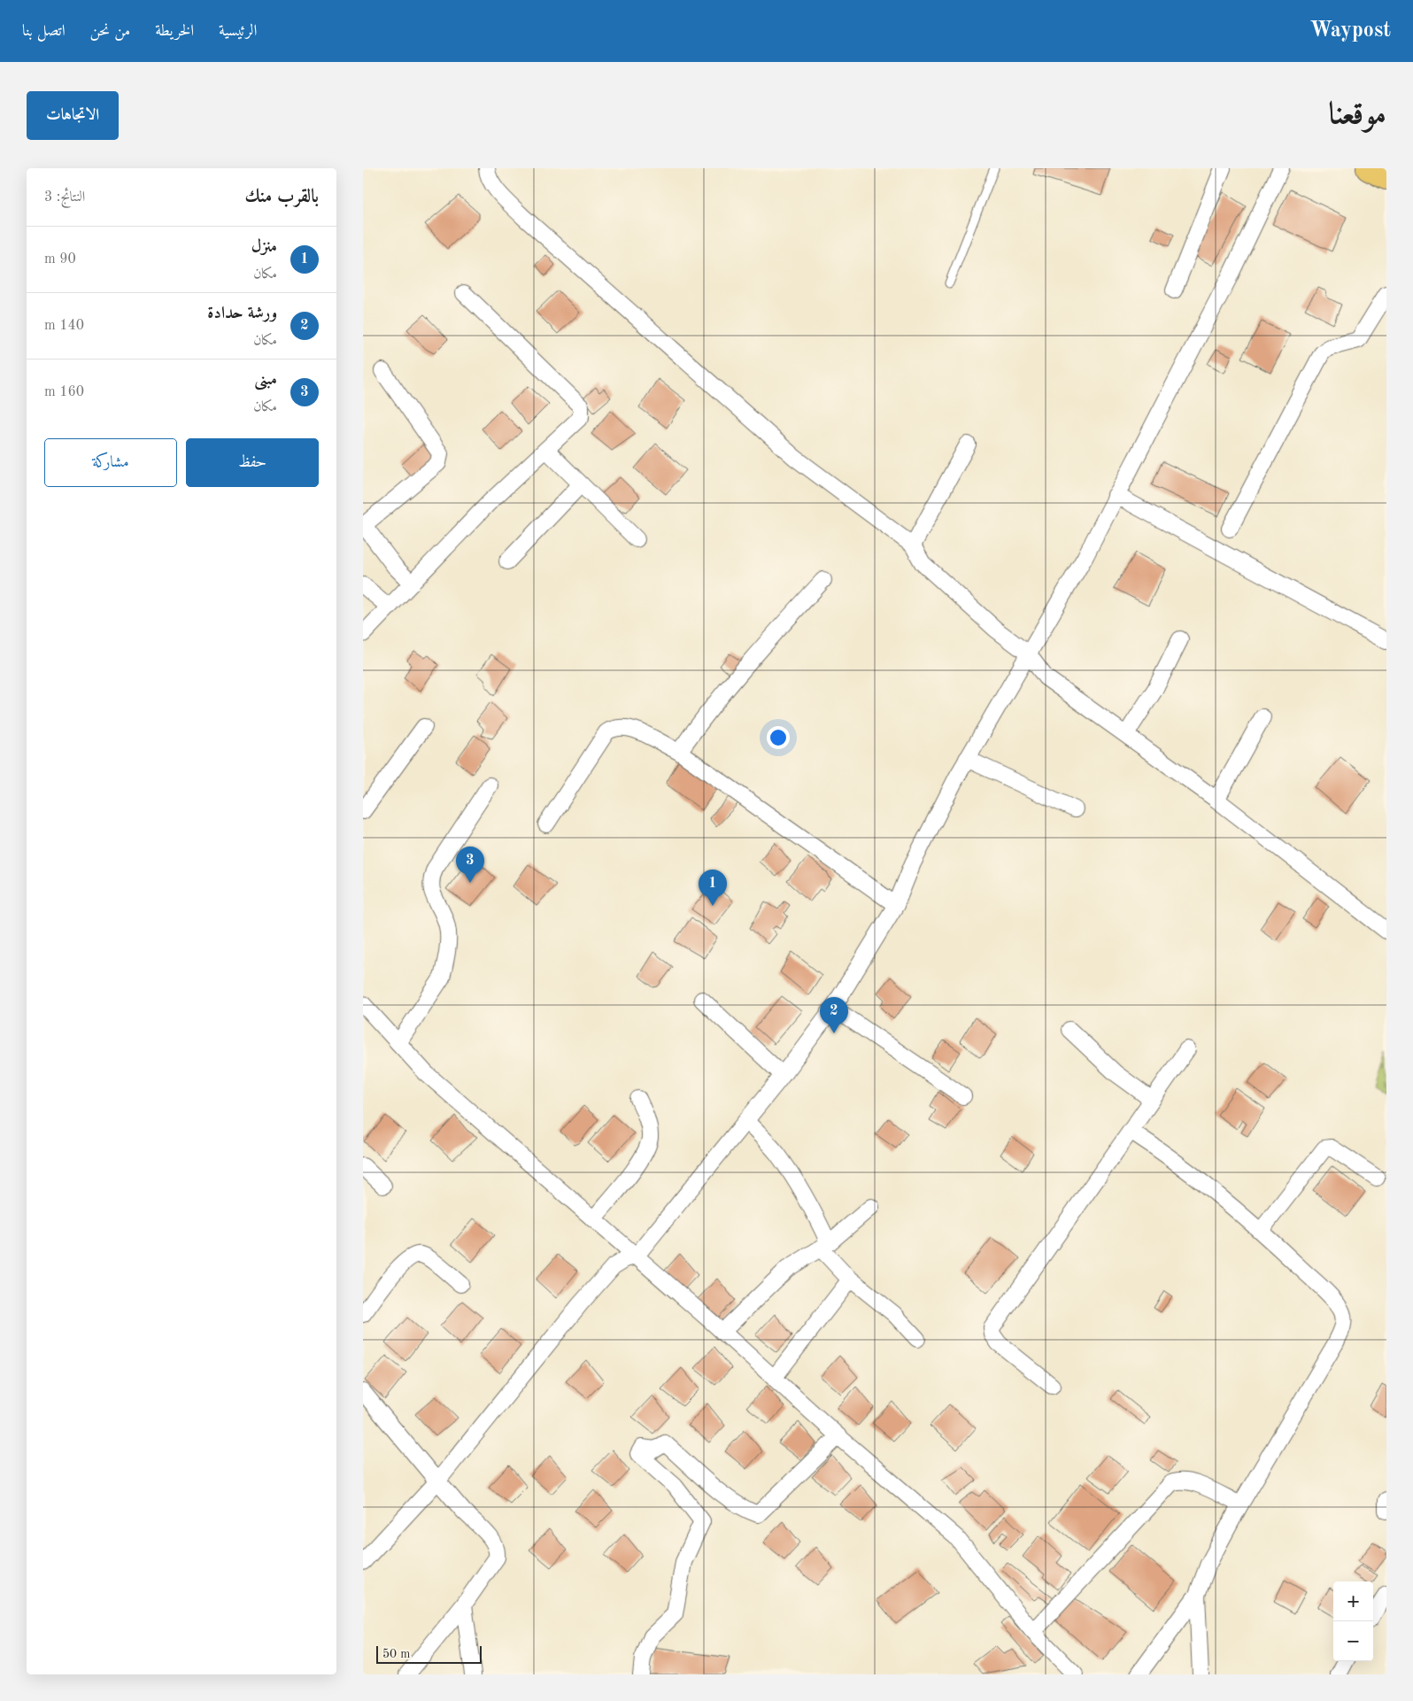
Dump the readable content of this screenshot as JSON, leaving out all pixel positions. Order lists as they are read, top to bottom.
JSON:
{
  "scale_bar": "50 m",
  "page": {
    "header": "Waypost",
    "nav": [
      "الرئيسية",
      "الخريطة",
      "من نحن",
      "اتصل بنا"
    ],
    "title": "موقعنا",
    "buttons": [
      "الاتجاهات",
      ["حفظ", "مشاركة"]
    ],
    "heading": ["بالقرب منك", "النتائج: 3"],
    "list": [
      {
        "mark": "1",
        "name": "منزل",
        "note": "مكان",
        "value": "90 m"
      },
      {
        "mark": "2",
        "name": "ورشة حدادة",
        "note": "مكان",
        "value": "140 m"
      },
      {
        "mark": "3",
        "name": "مبنى",
        "note": "مكان",
        "value": "160 m"
      }
    ],
    "pins": ["3", "1", "2"],
    "map_buttons": ["+", "−"],
    "scale": "50 m"
  }
}
